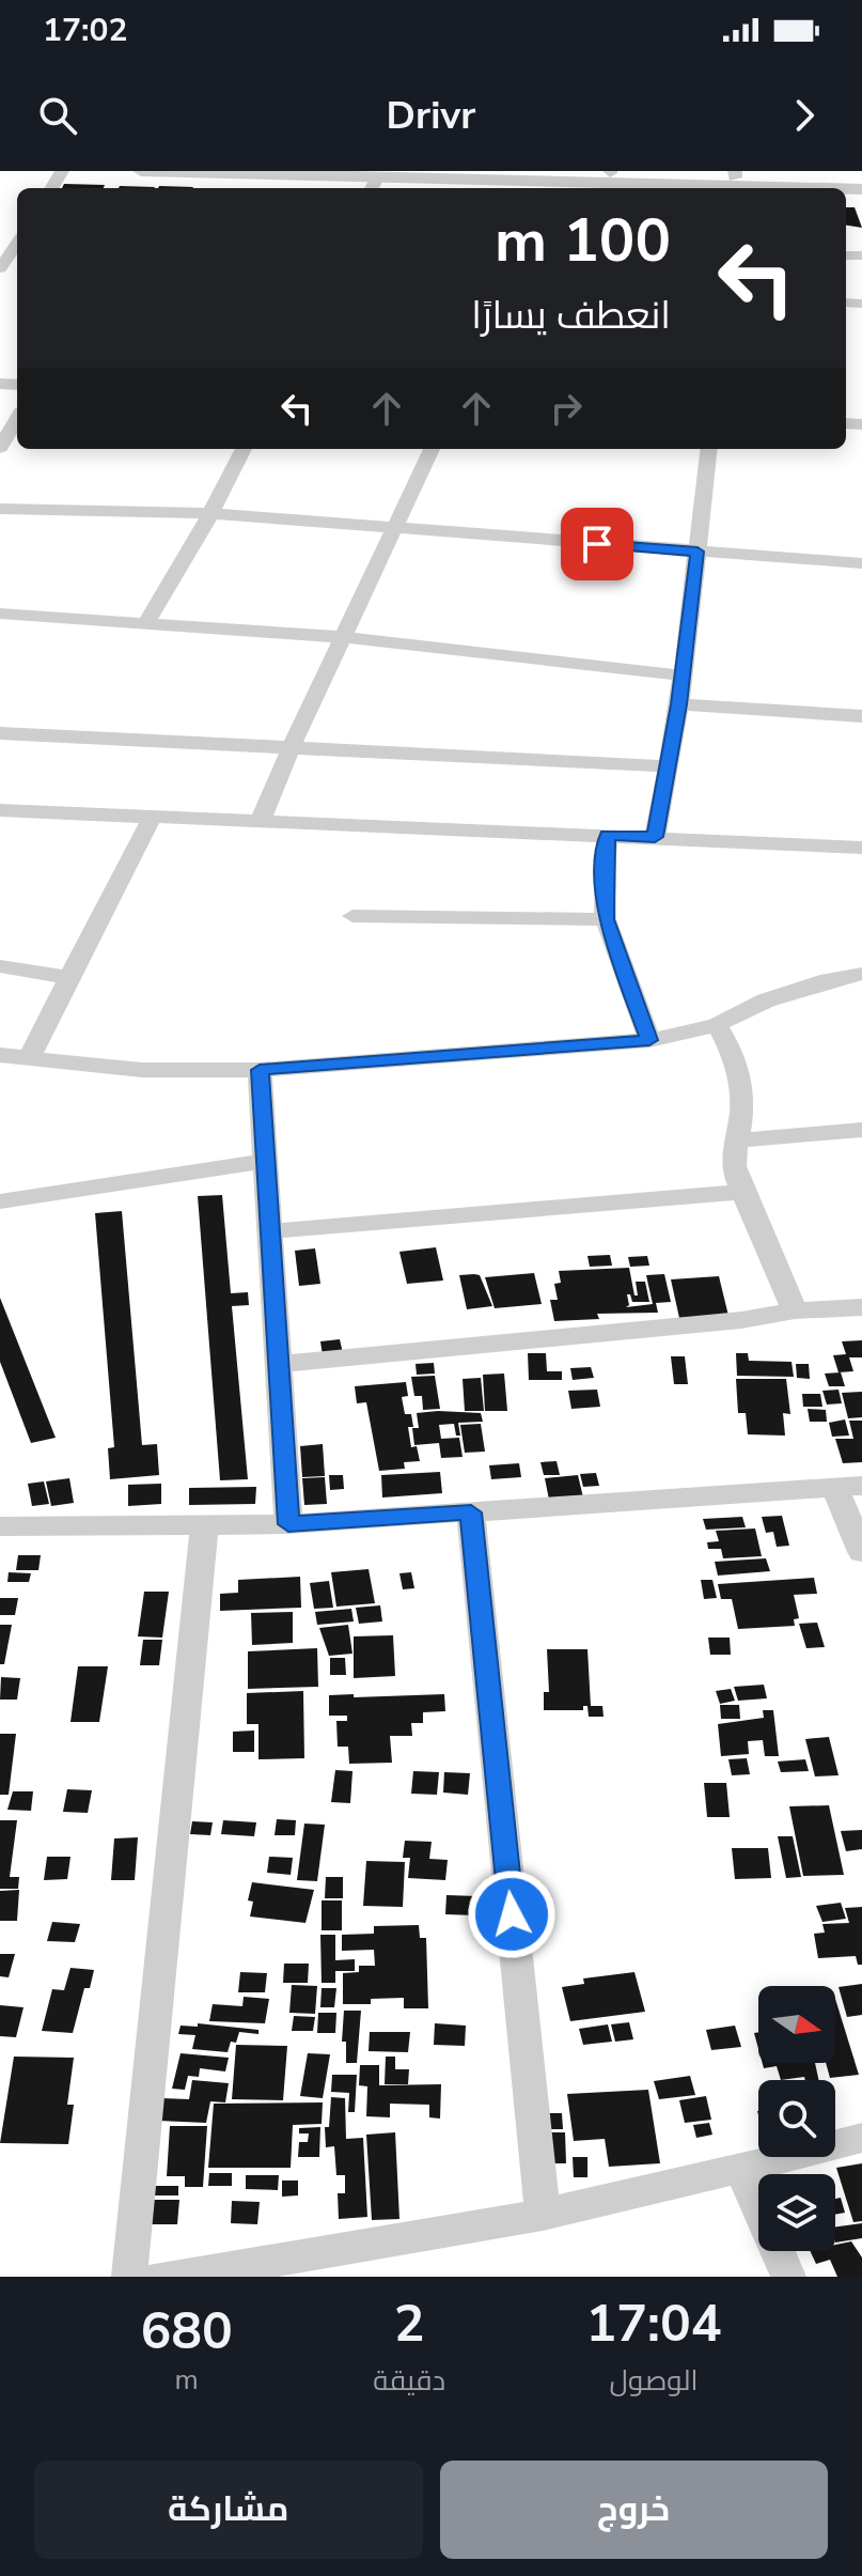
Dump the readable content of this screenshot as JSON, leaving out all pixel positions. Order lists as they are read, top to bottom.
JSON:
{
  "north": "right",
  "page": {
    "status": "17:02",
    "header": "Drivr",
    "turn": ["100 m", "انعطف يسارًا"],
    "eta": [
      "17:04",
      "الوصول",
      "2",
      "دقيقة",
      "680",
      "m"
    ],
    "buttons": ["خروج", "مشاركة"]
  }
}
